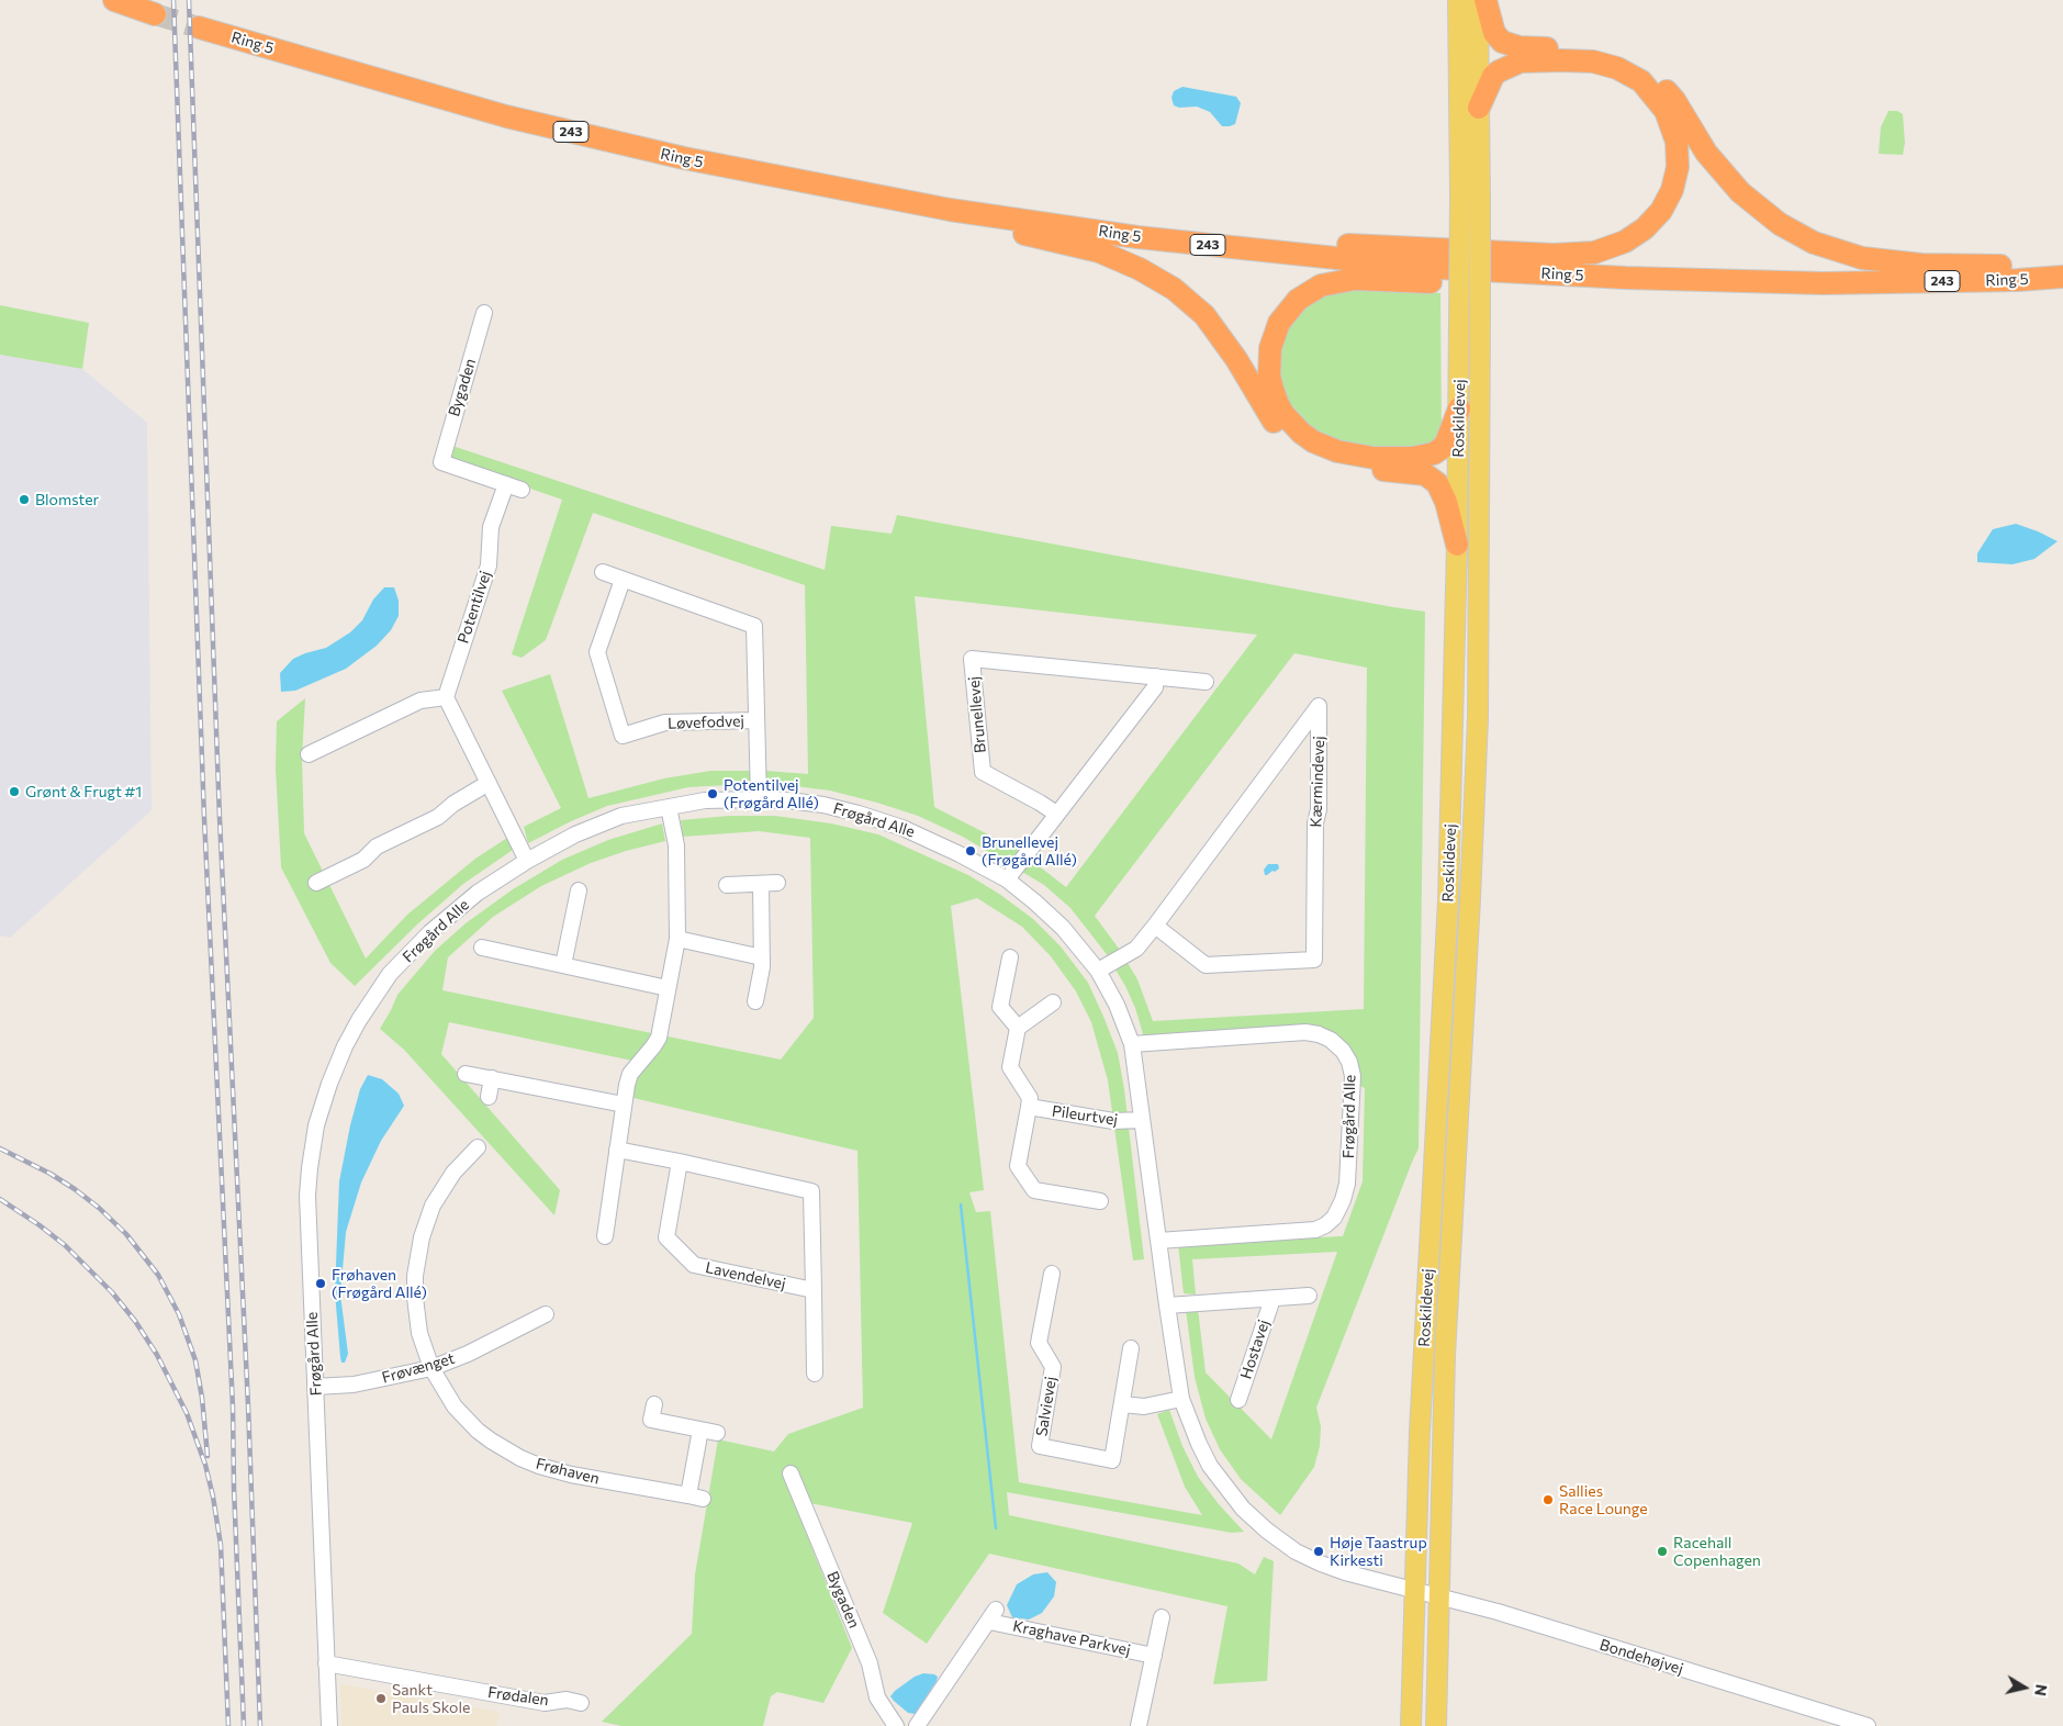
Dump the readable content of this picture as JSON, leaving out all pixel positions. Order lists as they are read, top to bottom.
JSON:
{
  "streets": {
    "highway": ["Ring 5", "243"],
    "main road": ["Roskildevej"],
    "street": [
      "Bygaden",
      "Potentilvej",
      "Brunellevej",
      "Løvefodvej",
      "Kærmindevej",
      "Frøgård Alle",
      "Pileurtvej",
      "Lavendelvej",
      "Hostavej",
      "Frøvænget",
      "Salvievej",
      "Frøhaven",
      "Kraghave Parkvej",
      "Bondehøjvej",
      "Frødalen"
    ]
  },
  "crossings": [
    ["Bygaden", "Potentilvej"],
    ["Roskildevej", "Frøgård Alle"],
    ["Roskildevej", "Bondehøjvej"],
    ["Løvefodvej", "Frøgård Alle"],
    ["Kærmindevej", "Frøgård Alle"],
    ["Frøgård Alle", "Pileurtvej"],
    ["Frøgård Alle", "Hostavej"],
    ["Frøgård Alle", "Frøvænget"],
    ["Frøgård Alle", "Bondehøjvej"],
    ["Frøgård Alle", "Frødalen"],
    ["Frøvænget", "Frøhaven"]
  ],
  "places": [
    "Blomster",
    "Grønt & Frugt #1",
    "Potentilvej (Frøgård Allé)",
    "Brunellevej (Frøgård Allé)",
    "Frøhaven (Frøgård Allé)",
    "Sallies Race Lounge",
    "Høje Taastrup Kirkesti",
    "Racehall Copenhagen",
    "Sankt Pauls Skole"
  ],
  "north": "right"
}
